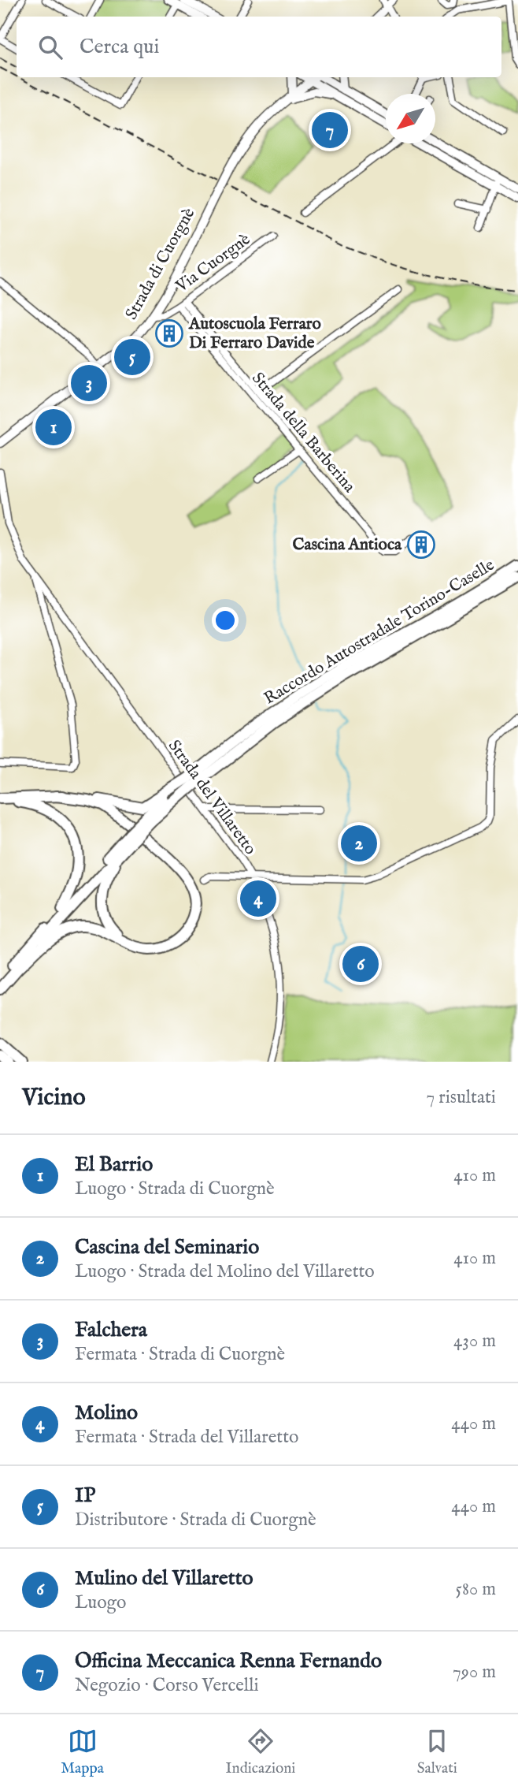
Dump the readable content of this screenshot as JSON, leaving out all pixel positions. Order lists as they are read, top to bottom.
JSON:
{
  "streets": {
    "highway": ["Raccordo Autostradale Torino-Caselle"],
    "main road": ["Strada di Cuorgnè"],
    "street": ["Via Cuorgnè", "Strada della Barberina", "Strada del Villaretto"]
  },
  "crossings": [
    ["Via Cuorgnè", "Strada di Cuorgnè"],
    ["Via Cuorgnè", "Strada della Barberina"]
  ],
  "places": {
    "building": ["Autoscuola Ferraro Di Ferraro Davide", "Cascina Antioca"]
  },
  "north": "bottom left",
  "page": {
    "search": "Cerca qui",
    "pins": [
      "7",
      "5",
      "3",
      "1",
      "2",
      "4",
      "6"
    ],
    "heading": ["Vicino", "7 risultati"],
    "list": [
      {
        "mark": "1",
        "name": "El Barrio",
        "note": "Luogo · Strada di Cuorgnè",
        "value": "410 m"
      },
      {
        "mark": "2",
        "name": "Cascina del Seminario",
        "note": "Luogo · Strada del Molino del Villaretto",
        "value": "410 m"
      },
      {
        "mark": "3",
        "name": "Falchera",
        "note": "Fermata · Strada di Cuorgnè",
        "value": "430 m"
      },
      {
        "mark": "4",
        "name": "Molino",
        "note": "Fermata · Strada del Villaretto",
        "value": "440 m"
      },
      {
        "mark": "5",
        "name": "IP",
        "note": "Distributore · Strada di Cuorgnè",
        "value": "440 m"
      },
      {
        "mark": "6",
        "name": "Mulino del Villaretto",
        "note": "Luogo",
        "value": "580 m"
      },
      {
        "mark": "7",
        "name": "Officina Meccanica Renna Fernando",
        "note": "Negozio · Corso Vercelli",
        "value": "790 m"
      }
    ],
    "nav": ["Mappa", "Indicazioni", "Salvati"]
  }
}
